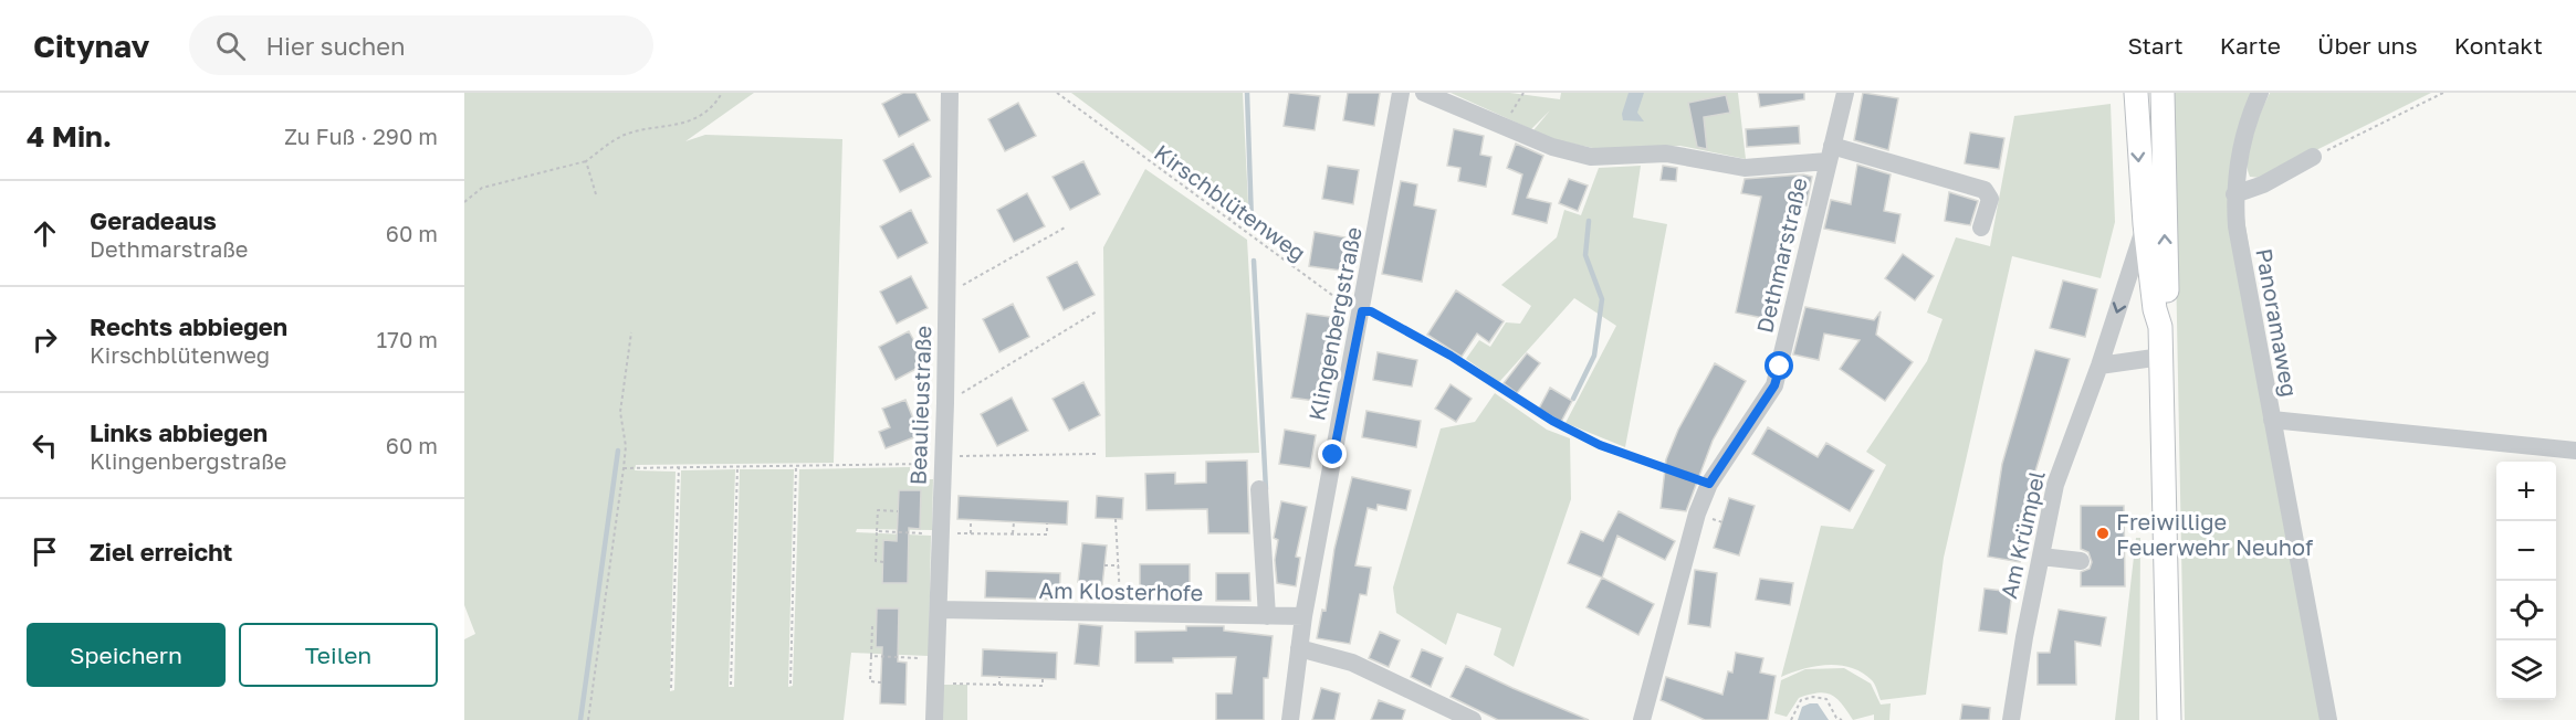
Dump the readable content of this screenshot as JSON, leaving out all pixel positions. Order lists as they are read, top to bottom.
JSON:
{
  "streets": {
    "street": [
      "Dethmarstraße",
      "Panoramaweg",
      "Klingenbergstraße",
      "Beaulieustraße",
      "Am Krümpel",
      "Am Klosterhofe"
    ],
    "path": ["Kirschblütenweg"]
  },
  "crossings": [
    ["Kirschblütenweg", "Dethmarstraße"],
    ["Kirschblütenweg", "Klingenbergstraße"],
    ["Klingenbergstraße", "Am Klosterhofe"],
    ["Beaulieustraße", "Am Klosterhofe"]
  ],
  "places": ["Freiwillige Feuerwehr Neuhof"],
  "page": {
    "header": "Citynav",
    "search": "Hier suchen",
    "nav": [
      "Start",
      "Karte",
      "Über uns",
      "Kontakt"
    ],
    "heading": ["4 Min.", "Zu Fuß · 290 m"],
    "list": [
      ["Geradeaus", "Dethmarstraße", "60 m"],
      ["Rechts abbiegen", "Kirschblütenweg", "170 m"],
      ["Links abbiegen", "Klingenbergstraße", "60 m"],
      "Ziel erreicht"
    ],
    "map_buttons": ["+", "−"],
    "buttons": ["Speichern", "Teilen"]
  }
}
